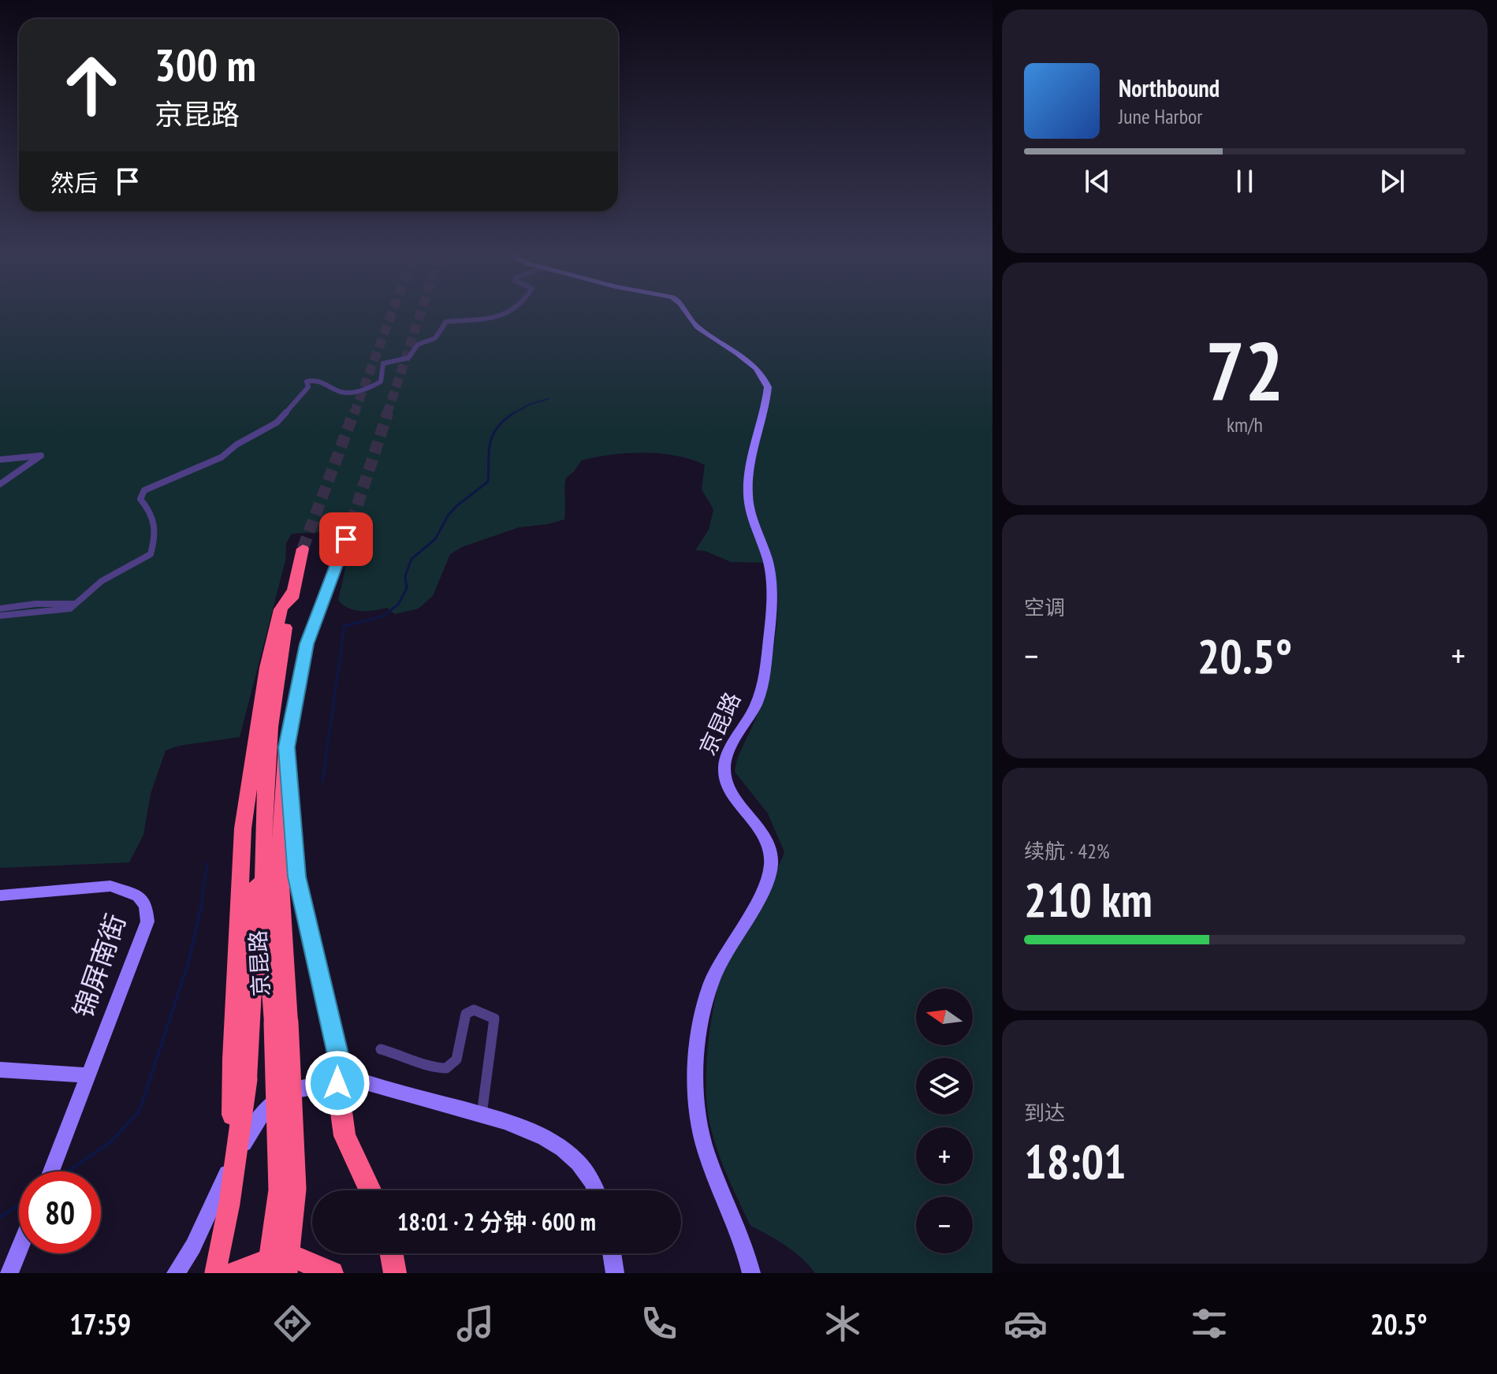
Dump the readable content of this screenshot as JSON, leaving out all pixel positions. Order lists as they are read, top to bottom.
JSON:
{
  "streets": {
    "highway": ["京昆路"],
    "main road": ["锦屏南街"]
  },
  "north": "left",
  "page": {
    "turn": ["300 m", "京昆路"],
    "song": ["Northbound", "June Harbor"],
    "then": "然后",
    "tile": [
      ["72", "km/h"],
      "空调",
      ["续航 · 42%", "210 km"],
      ["到达", "18:01"]
    ],
    "heat": ["−", "20.5°", "+"],
    "map_buttons": ["+", "−"],
    "limit": "80",
    "trip": "18:01 · 2 分钟 · 600 m",
    "tabs": ["17:59", "20.5°"]
  }
}
